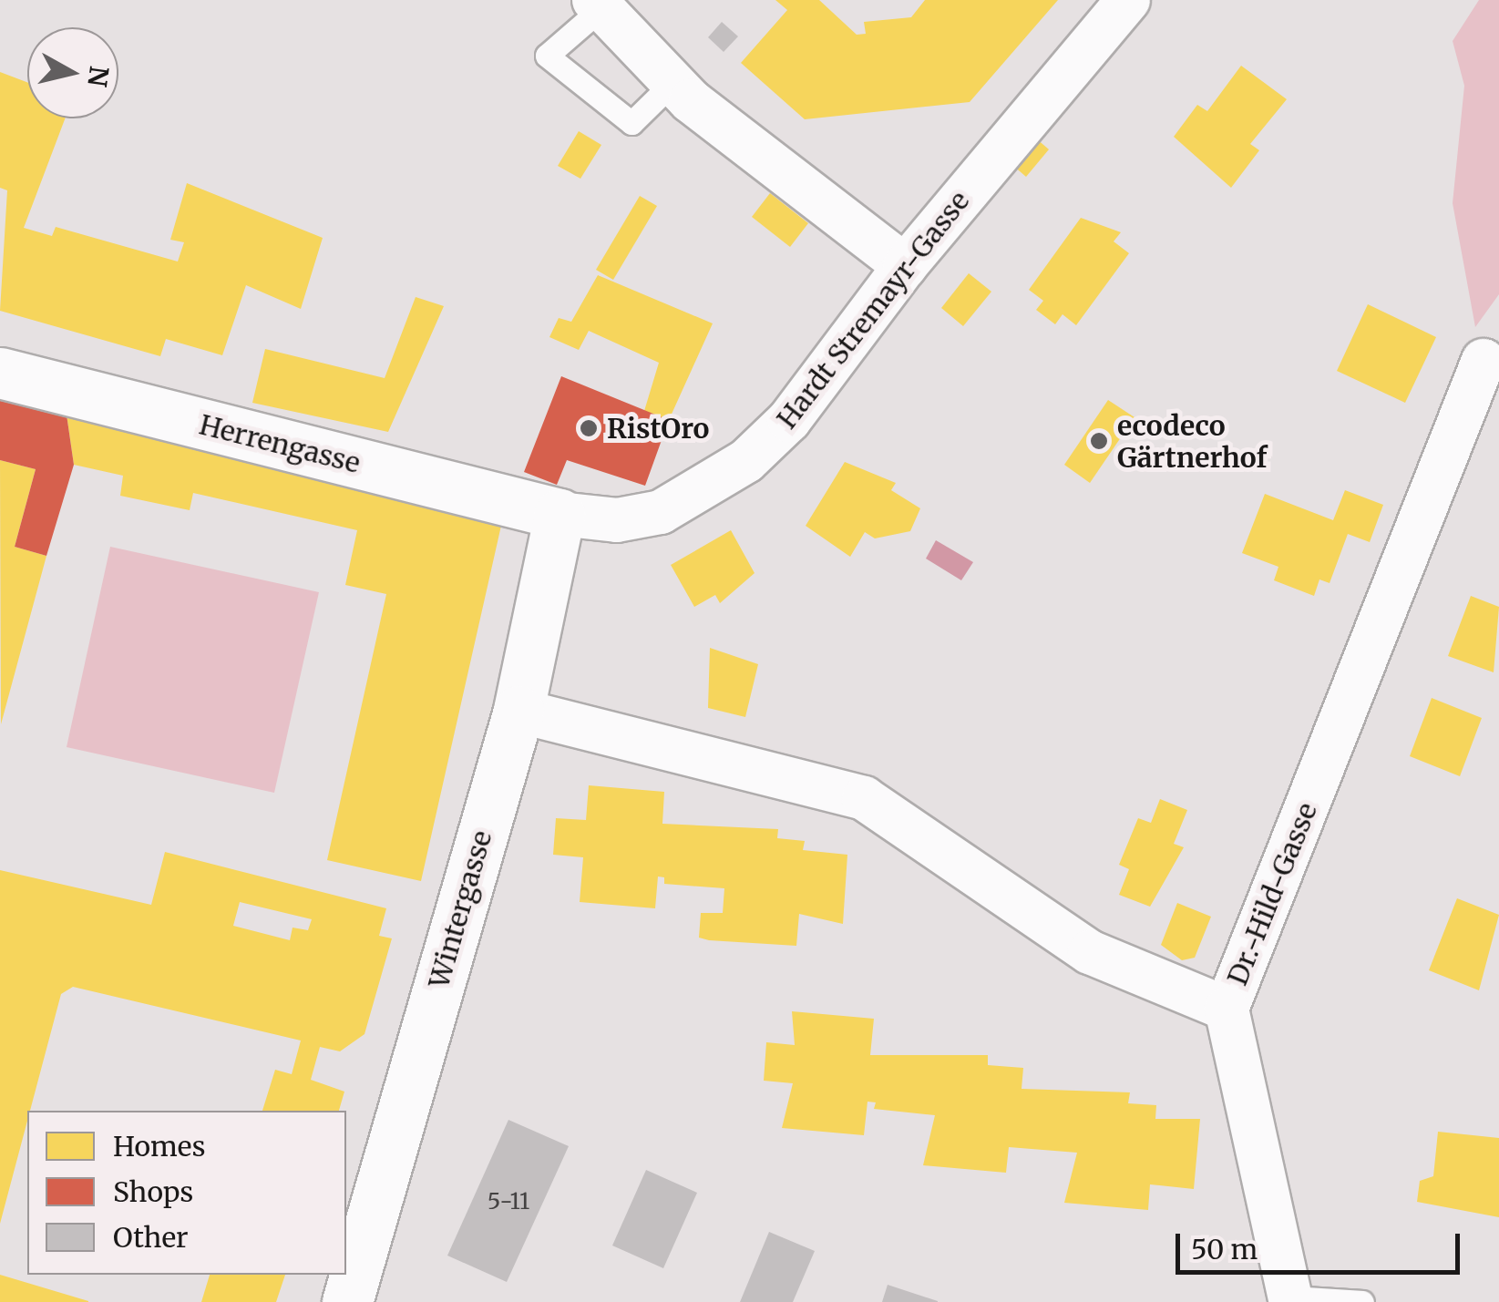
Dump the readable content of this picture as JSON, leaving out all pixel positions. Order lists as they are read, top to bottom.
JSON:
{
  "streets": {
    "street": [
      "Hardt Stremayr-Gasse",
      "Herrengasse",
      "Dr.-Hild-Gasse",
      "Wintergasse"
    ]
  },
  "crossings": [
    ["Hardt Stremayr-Gasse", "Herrengasse"],
    ["Hardt Stremayr-Gasse", "Wintergasse"],
    ["Herrengasse", "Wintergasse"],
    ["Dr.-Hild-Gasse", "Wintergasse"]
  ],
  "places": ["RistOro", "ecodeco Gärtnerhof"],
  "house_numbers": ["5-11"],
  "legend": ["Homes", "Shops", "Other"],
  "scale_bar": "50 m",
  "north": "right"
}
